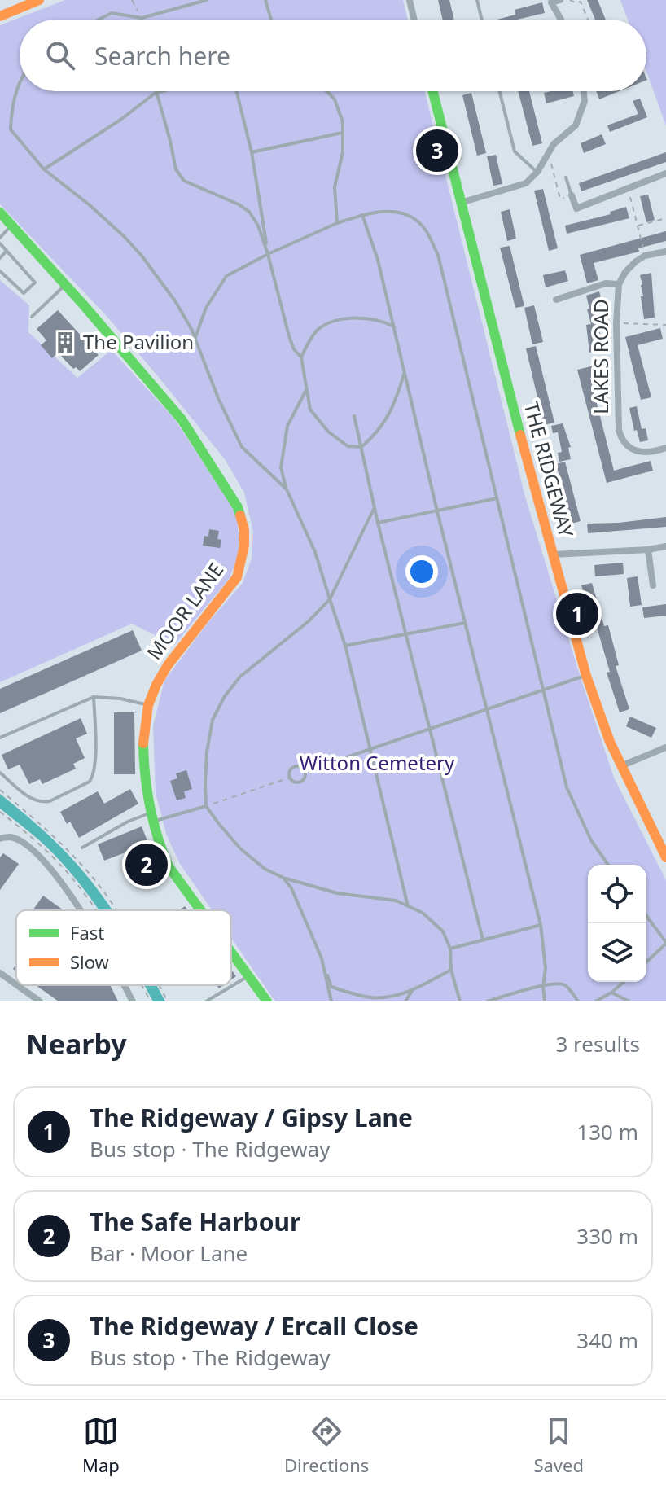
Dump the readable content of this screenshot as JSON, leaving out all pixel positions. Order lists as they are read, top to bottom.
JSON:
{
  "streets": {
    "street": ["LAKES ROAD", "THE RIDGEWAY", "MOOR LANE"]
  },
  "parks": ["Witton Cemetery"],
  "places": {
    "building": ["The Pavilion"]
  },
  "legend": ["Fast", "Slow"],
  "page": {
    "search": "Search here",
    "pins": ["3", "1", "2"],
    "heading": ["Nearby", "3 results"],
    "list": [
      {
        "mark": "1",
        "name": "The Ridgeway / Gipsy Lane",
        "note": "Bus stop · The Ridgeway",
        "value": "130 m"
      },
      {
        "mark": "2",
        "name": "The Safe Harbour",
        "note": "Bar · Moor Lane",
        "value": "330 m"
      },
      {
        "mark": "3",
        "name": "The Ridgeway / Ercall Close",
        "note": "Bus stop · The Ridgeway",
        "value": "340 m"
      }
    ],
    "nav": ["Map", "Directions", "Saved"]
  }
}
